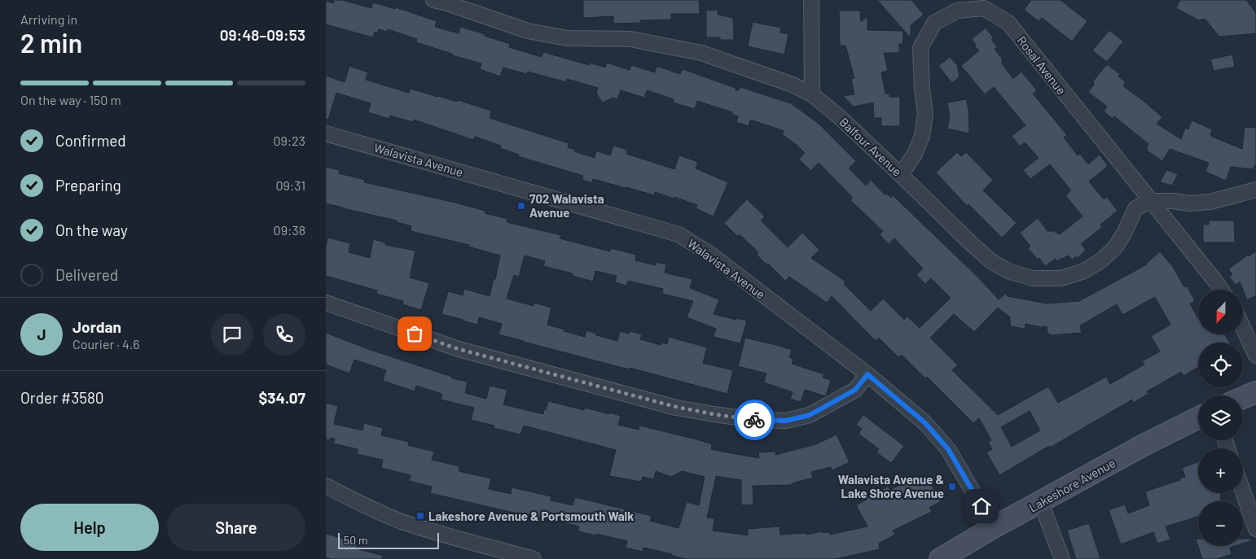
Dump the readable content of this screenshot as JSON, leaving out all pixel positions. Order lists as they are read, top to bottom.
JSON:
{
  "streets": {
    "street": [
      "Rosal Avenue",
      "Balfour Avenue",
      "Walavista Avenue",
      "Lakeshore Avenue"
    ]
  },
  "crossings": [
    ["Rosal Avenue", "Balfour Avenue"],
    ["Walavista Avenue", "Lakeshore Avenue"]
  ],
  "places": {
    "transit": ["702 Walavista Avenue", "Walavista Avenue & Lake Shore Avenue", "Lakeshore Avenue & Portsmouth Walk"]
  },
  "scale_bar": "50 m",
  "north": "bottom",
  "page": {
    "heading": ["2 min", "Arriving in", "09:48–09:53"],
    "panel": [
      "Jordan",
      "Courier · 4.6",
      "Order #3580",
      "$34.07"
    ],
    "bar": "On the way · 150 m",
    "list": [
      ["Confirmed", "09:23"],
      ["Preparing", "09:31"],
      ["On the way", "09:38"],
      "Delivered"
    ],
    "map_buttons": ["+", "−"],
    "round": "J",
    "buttons": ["Help", "Share"],
    "scale": "50 m"
  }
}
